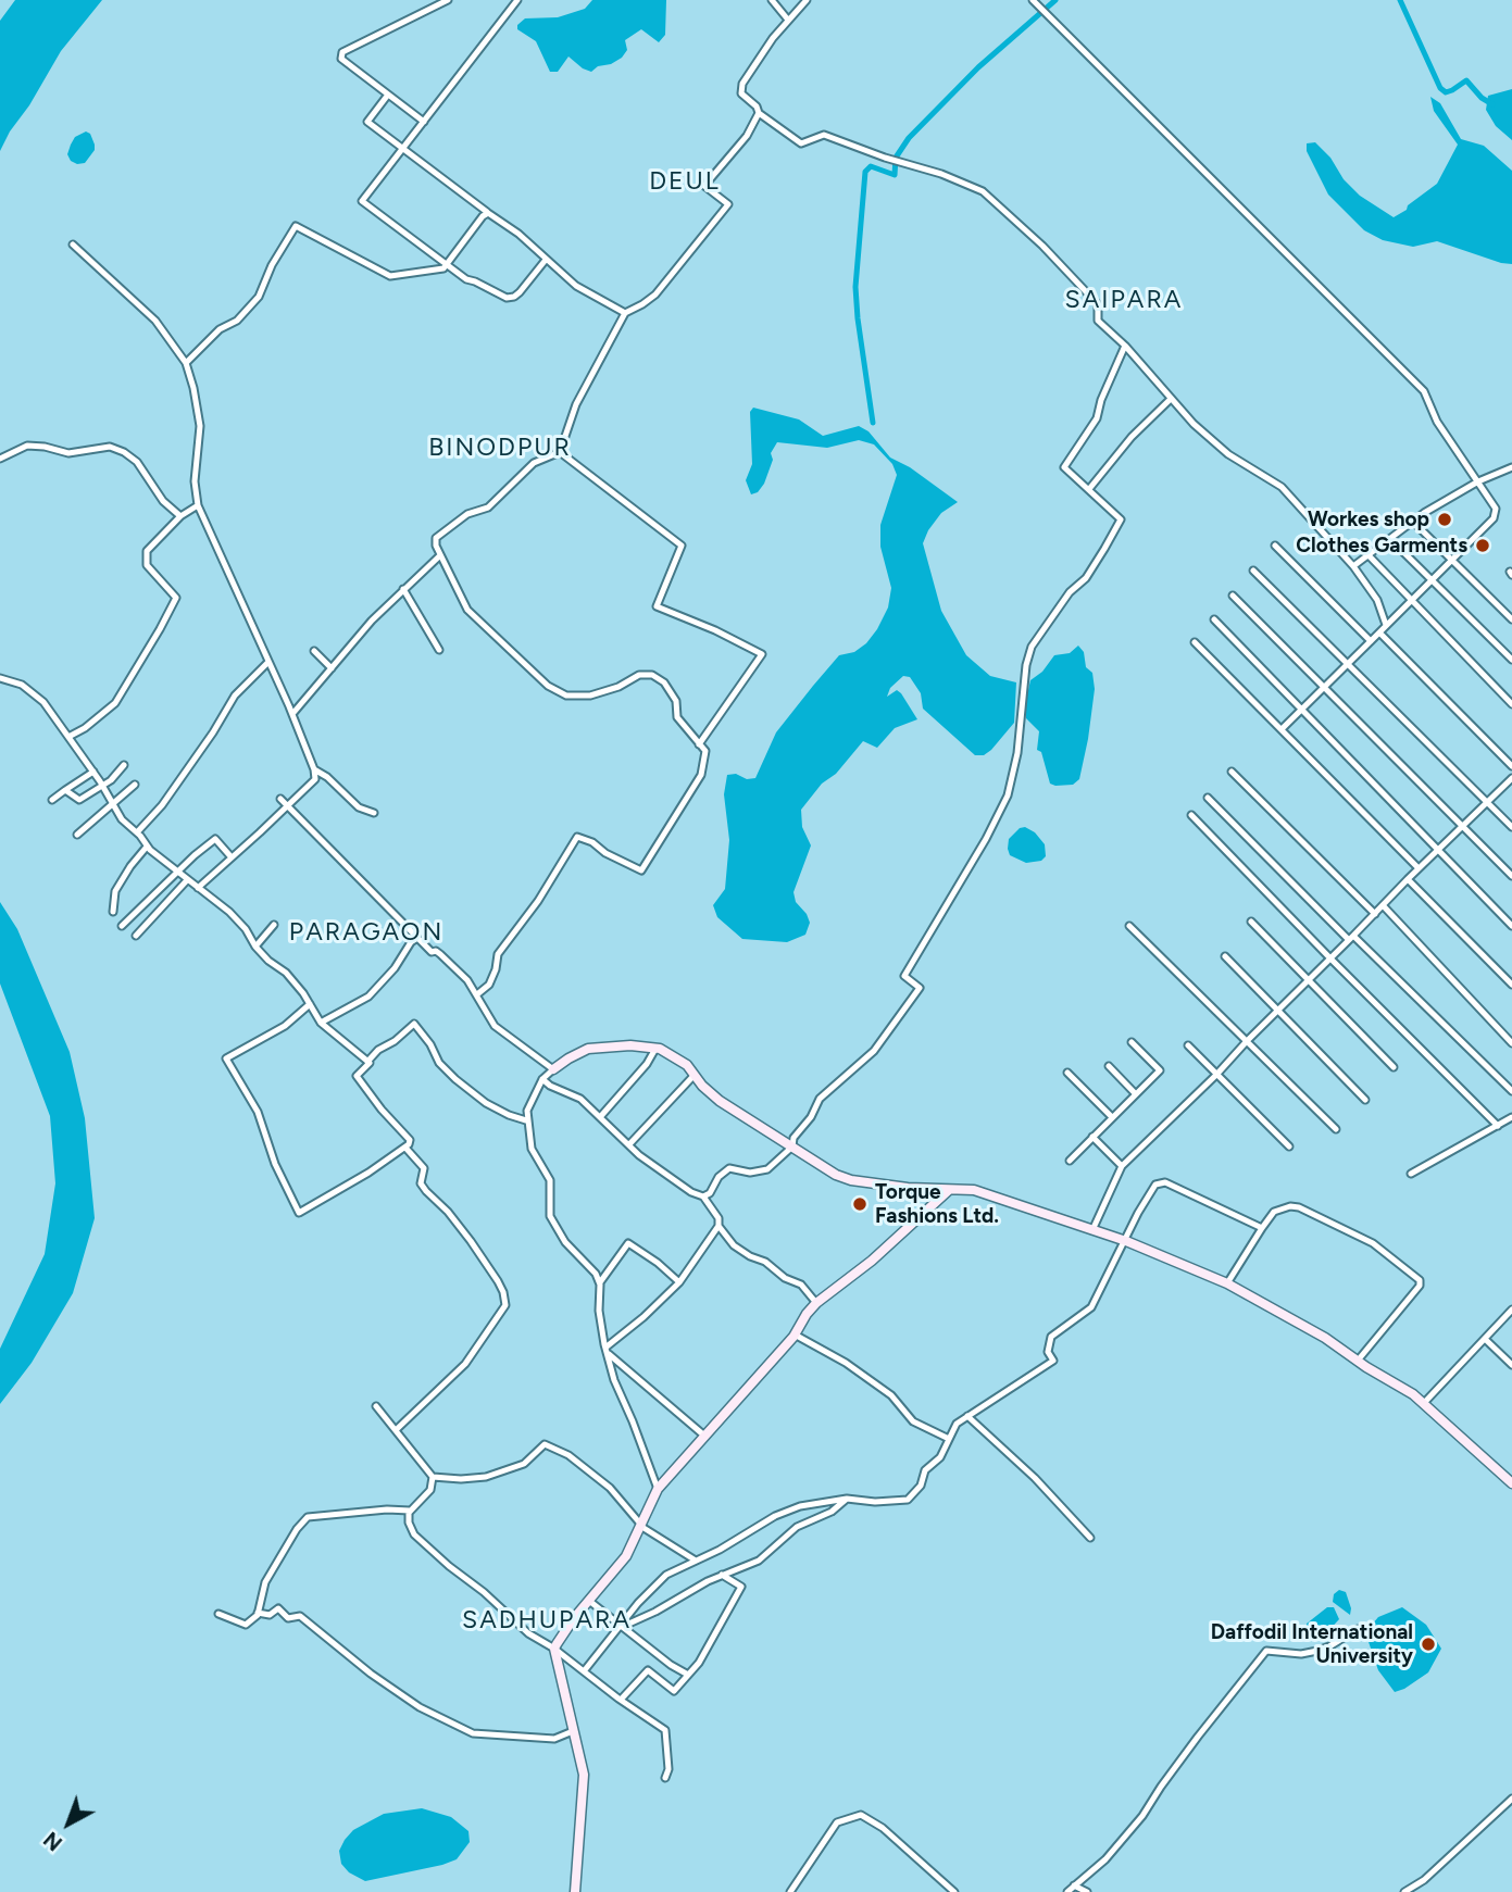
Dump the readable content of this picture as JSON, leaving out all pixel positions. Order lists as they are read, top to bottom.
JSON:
{
  "districts": [
    "DEUL",
    "SAIPARA",
    "BINODPUR",
    "PARAGAON",
    "SADHUPARA"
  ],
  "places": [
    "Workes shop",
    "Clothes Garments",
    "Torque Fashions Ltd.",
    "Daffodil International University"
  ],
  "north": "bottom left"
}
